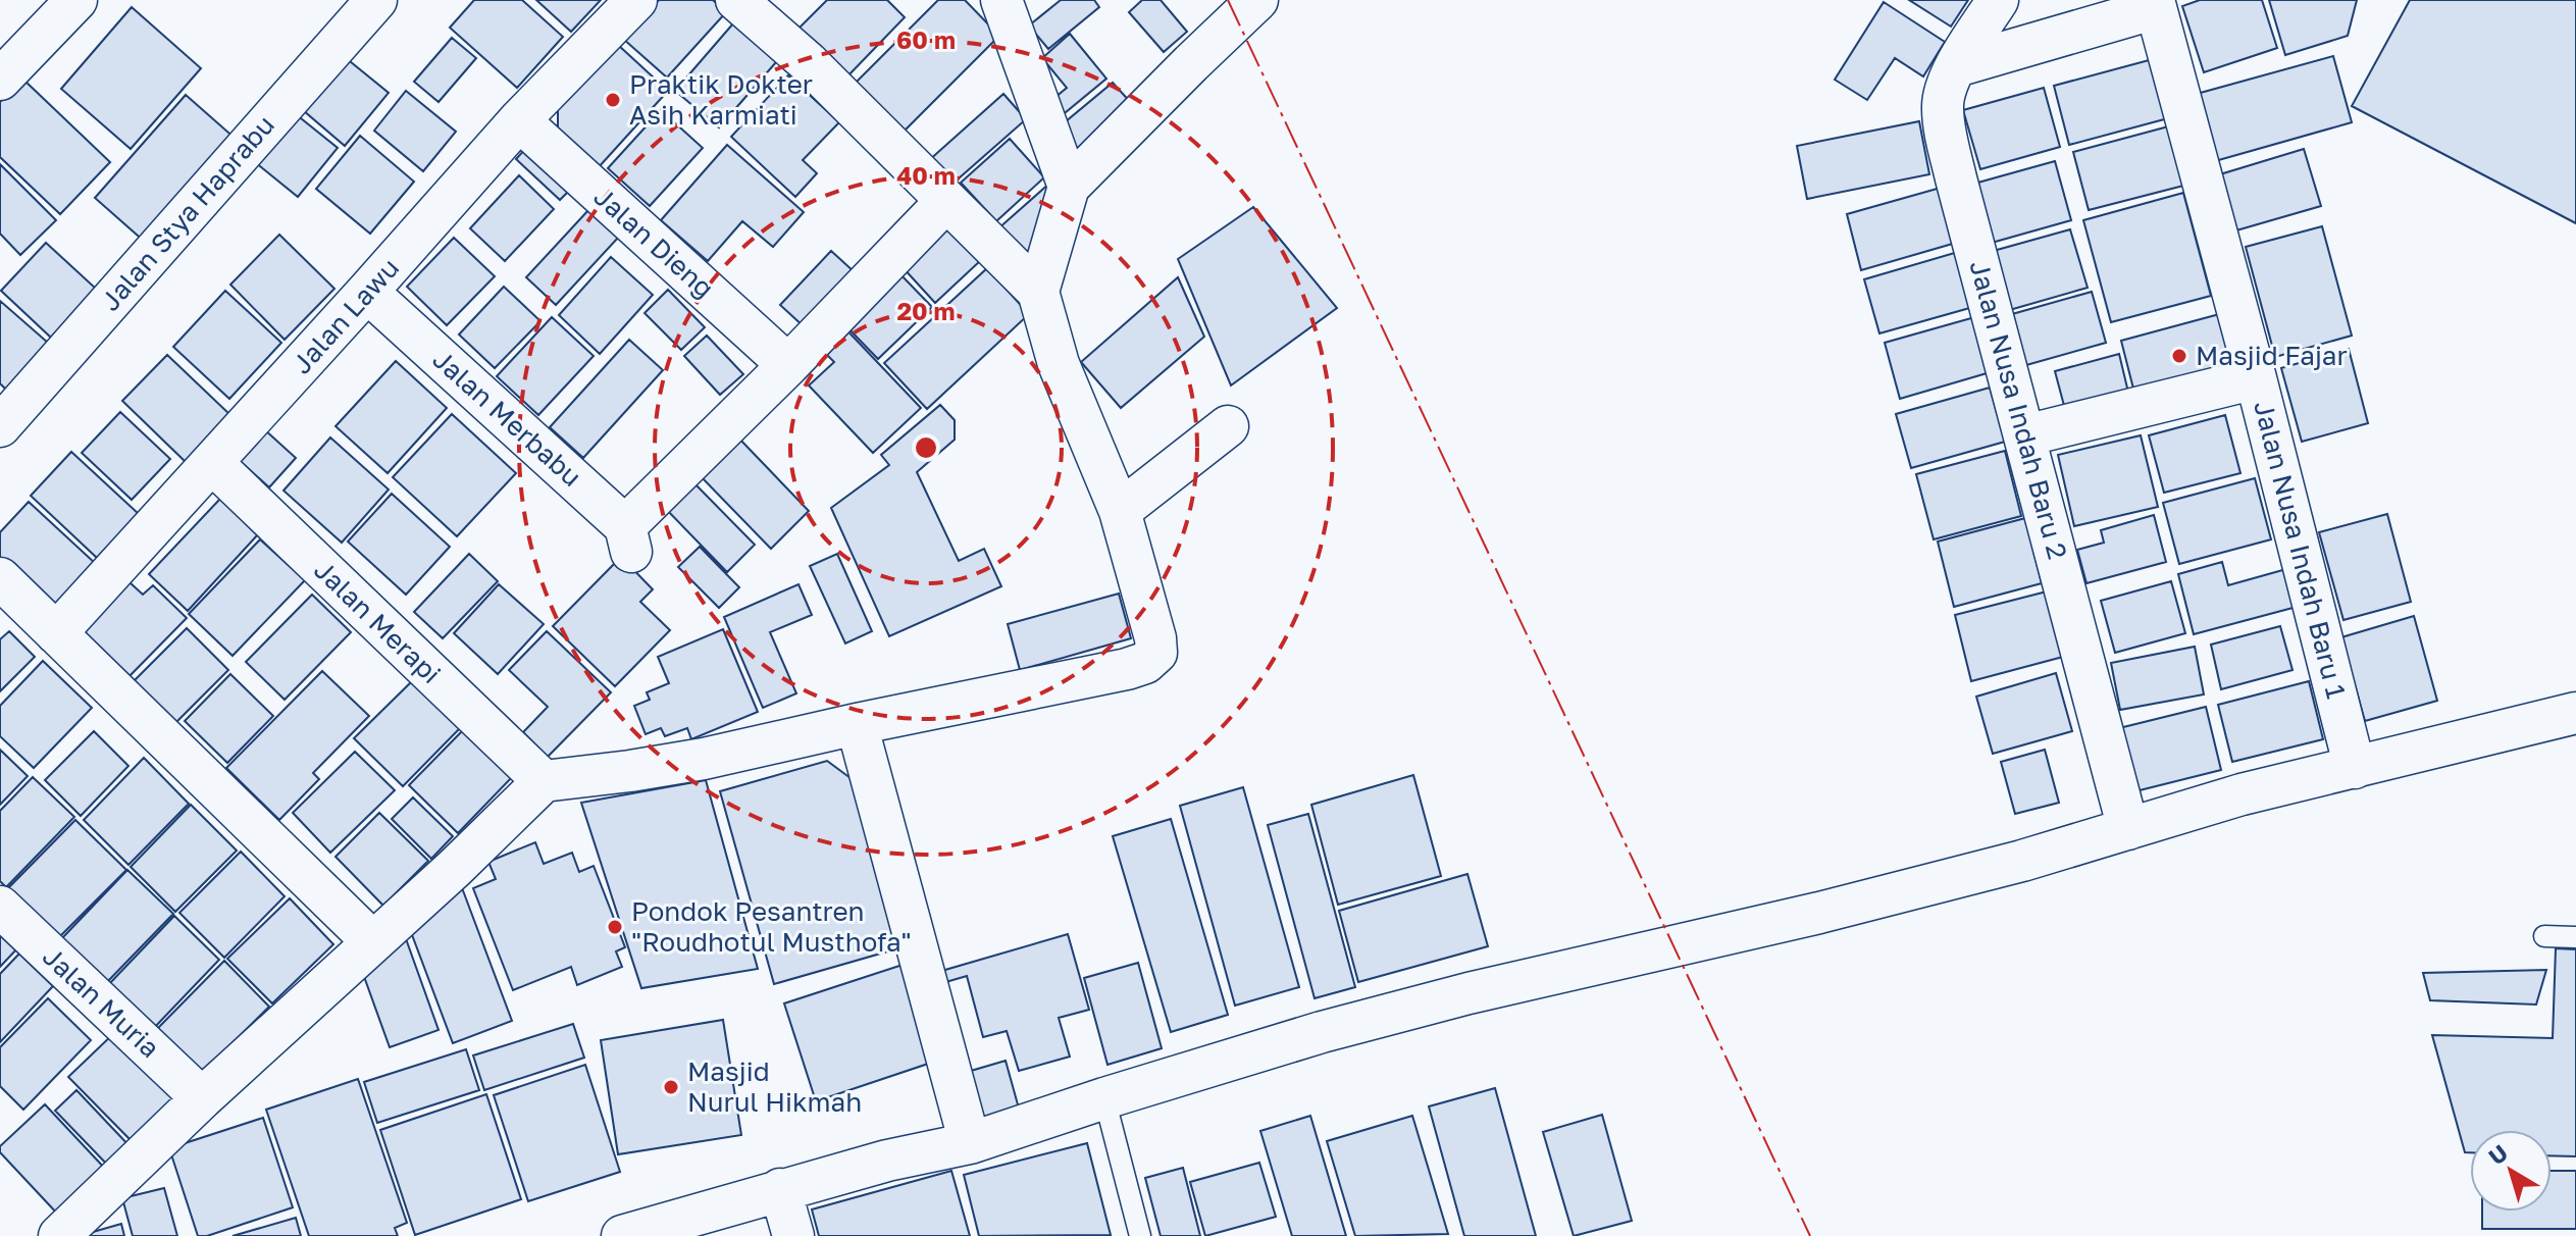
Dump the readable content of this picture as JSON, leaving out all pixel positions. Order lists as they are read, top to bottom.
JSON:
{
  "streets": {
    "street": [
      "Jalan Stya Haprabu",
      "Jalan Dieng",
      "Jalan Lawu",
      "Jalan Nusa Indah Baru 2",
      "Jalan Merbabu",
      "Jalan Nusa Indah Baru 1",
      "Jalan Merapi",
      "Jalan Muria"
    ]
  },
  "crossings": [
    ["Jalan Dieng", "Jalan Lawu"],
    ["Jalan Dieng", "Jalan Merbabu"],
    ["Jalan Lawu", "Jalan Merbabu"],
    ["Jalan Lawu", "Jalan Merapi"]
  ],
  "places": [
    "Praktik Dokter Asih Karmiati",
    "Masjid Fajar",
    "Pondok Pesantren \"Roudhotul Musthofa\"",
    "Masjid Nurul Hikmah"
  ],
  "north": "top left",
  "rings": ["60 m", "40 m", "20 m"]
}
